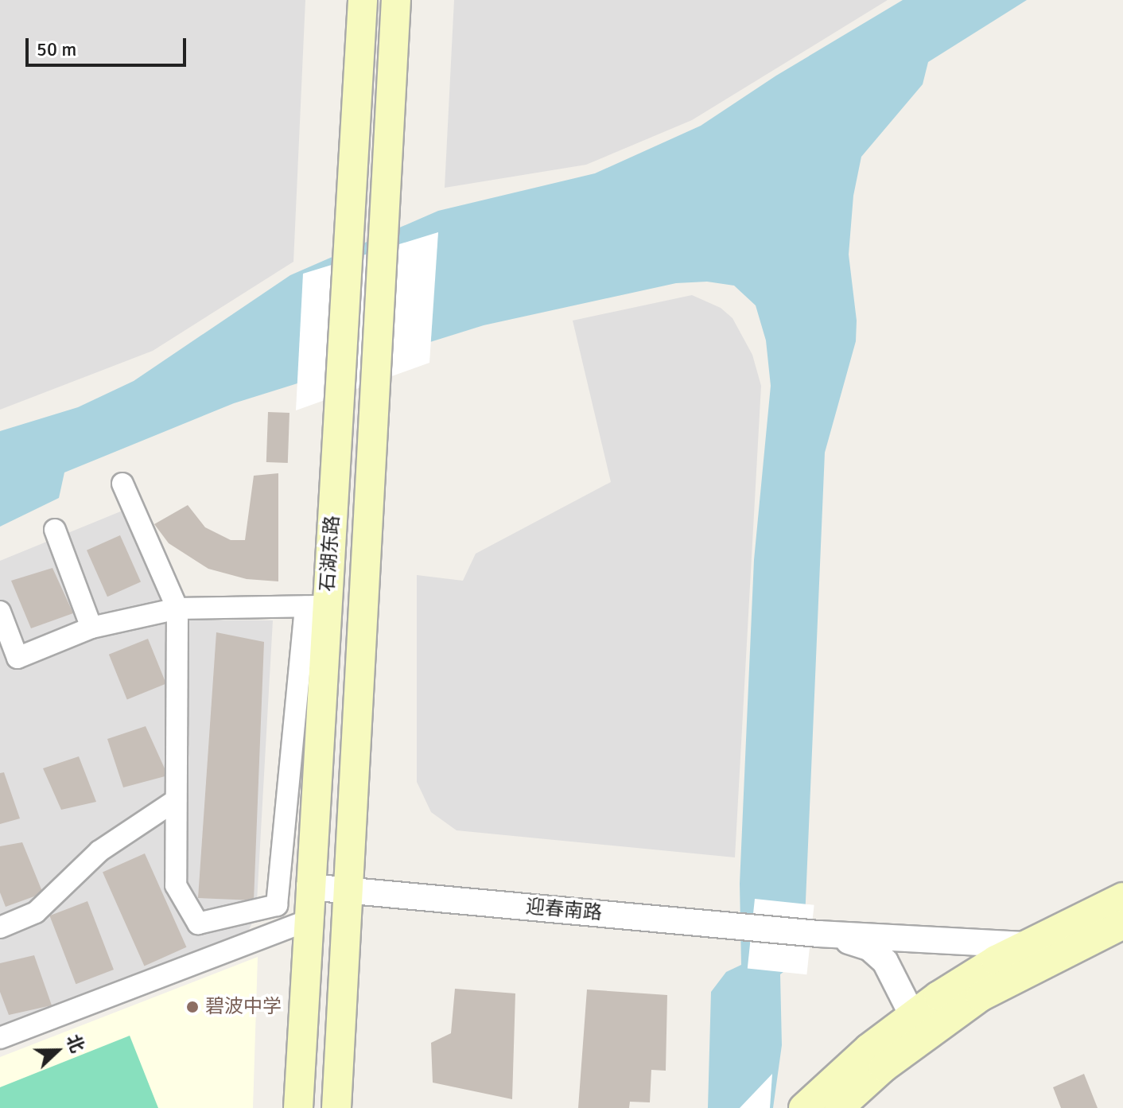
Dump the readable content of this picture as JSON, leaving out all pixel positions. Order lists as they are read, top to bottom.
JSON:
{
  "streets": {
    "main road": ["石湖东路"],
    "street": ["迎春南路"]
  },
  "crossings": [
    ["石湖东路", "迎春南路"]
  ],
  "places": ["碧波中学"],
  "scale_bar": "50 m",
  "north": "right"
}
